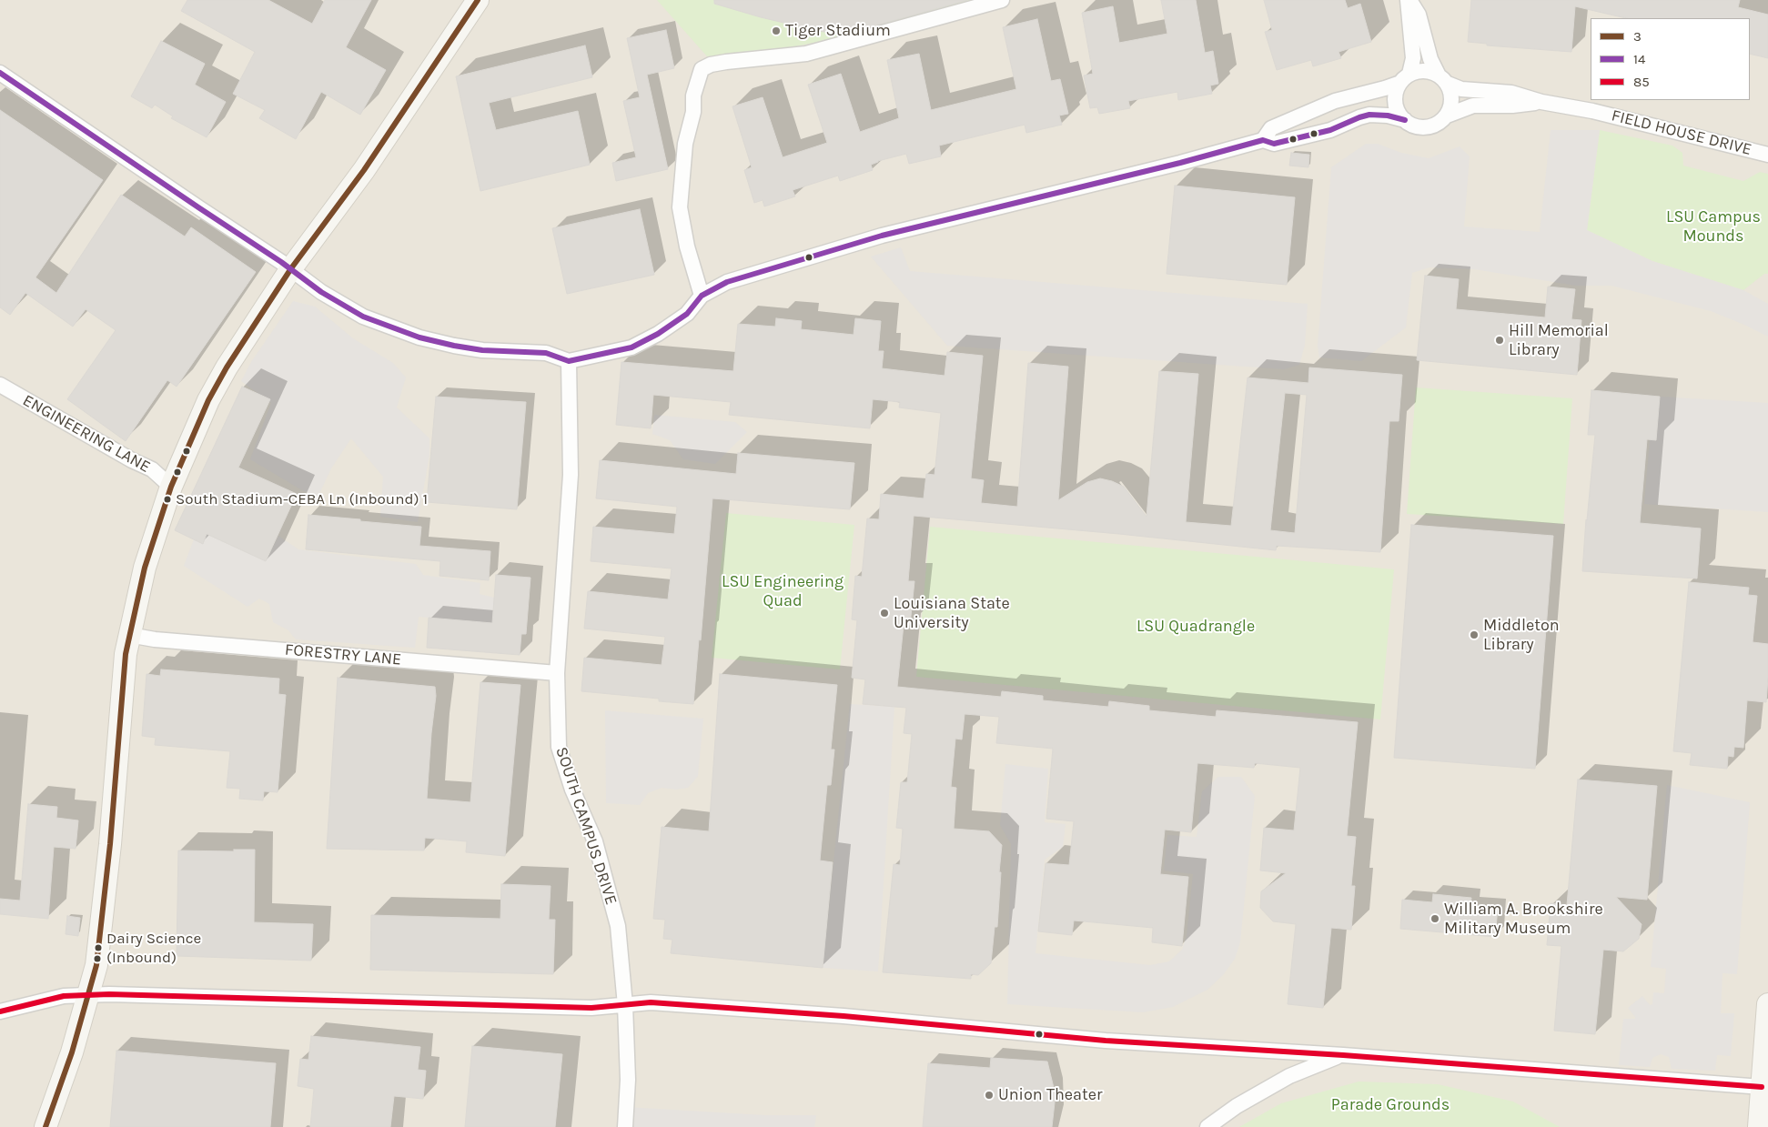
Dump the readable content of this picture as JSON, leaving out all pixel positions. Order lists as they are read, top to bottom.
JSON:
{
  "streets": {
    "street": [
      "FIELD HOUSE DRIVE",
      "ENGINEERING LANE",
      "FORESTRY LANE",
      "SOUTH CAMPUS DRIVE"
    ]
  },
  "crossings": [
    ["FORESTRY LANE", "SOUTH CAMPUS DRIVE"]
  ],
  "parks": [
    "LSU Campus Mounds",
    "LSU Engineering Quad",
    "LSU Quadrangle",
    "Parade Grounds"
  ],
  "places": [
    "Tiger Stadium",
    "Hill Memorial Library",
    "South Stadium-CEBA Ln (Inbound) 1",
    "Louisiana State University",
    "Middleton Library",
    "William A. Brookshire Military Museum",
    "Dairy Science (Inbound)",
    "Union Theater"
  ],
  "lines": ["transit line 3", "transit line 14", "transit line 85"],
  "legend": ["3", "14", "85"]
}
